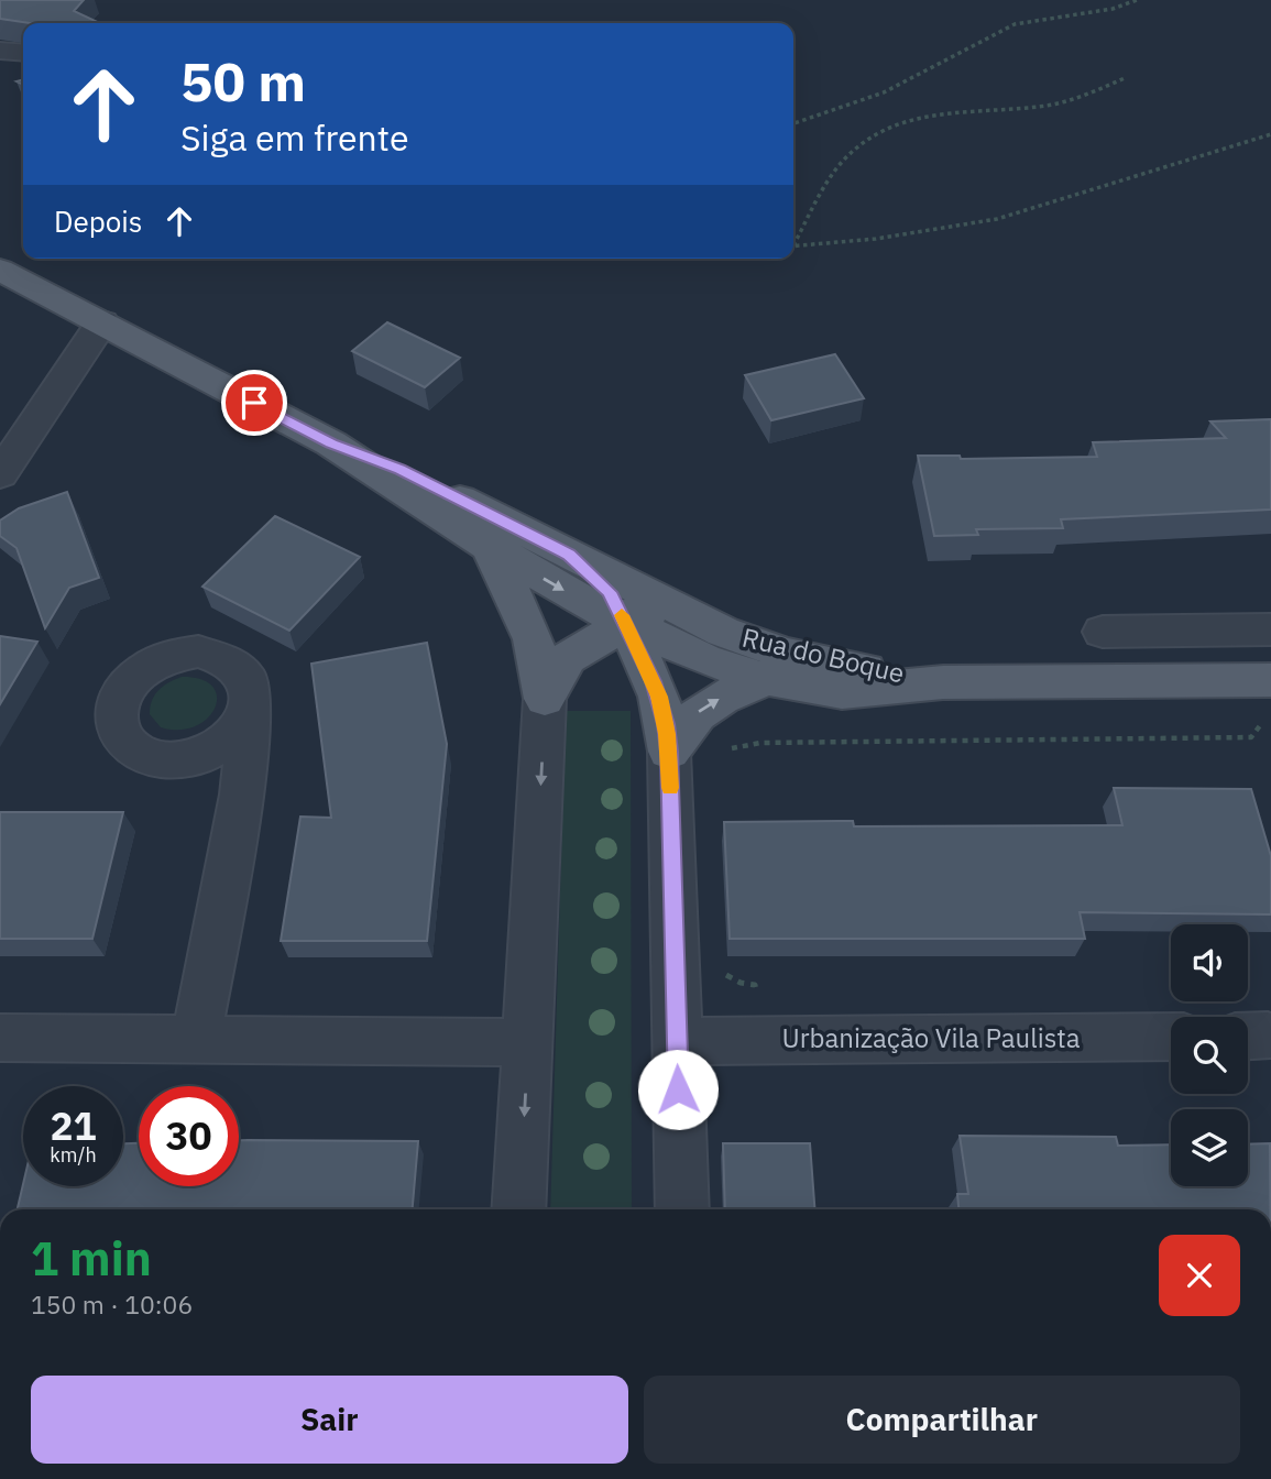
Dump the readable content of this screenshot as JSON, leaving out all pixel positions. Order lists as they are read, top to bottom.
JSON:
{
  "streets": {
    "main road": ["Rua do Boque"],
    "street": ["Urbanização Vila Paulista"]
  },
  "page": {
    "turn": ["50 m", "Siga em frente"],
    "then": "Depois",
    "speed": "21 km/h",
    "limit": "30",
    "heading": ["1 min", "150 m · 10:06"],
    "buttons": ["Sair", "Compartilhar"]
  }
}
